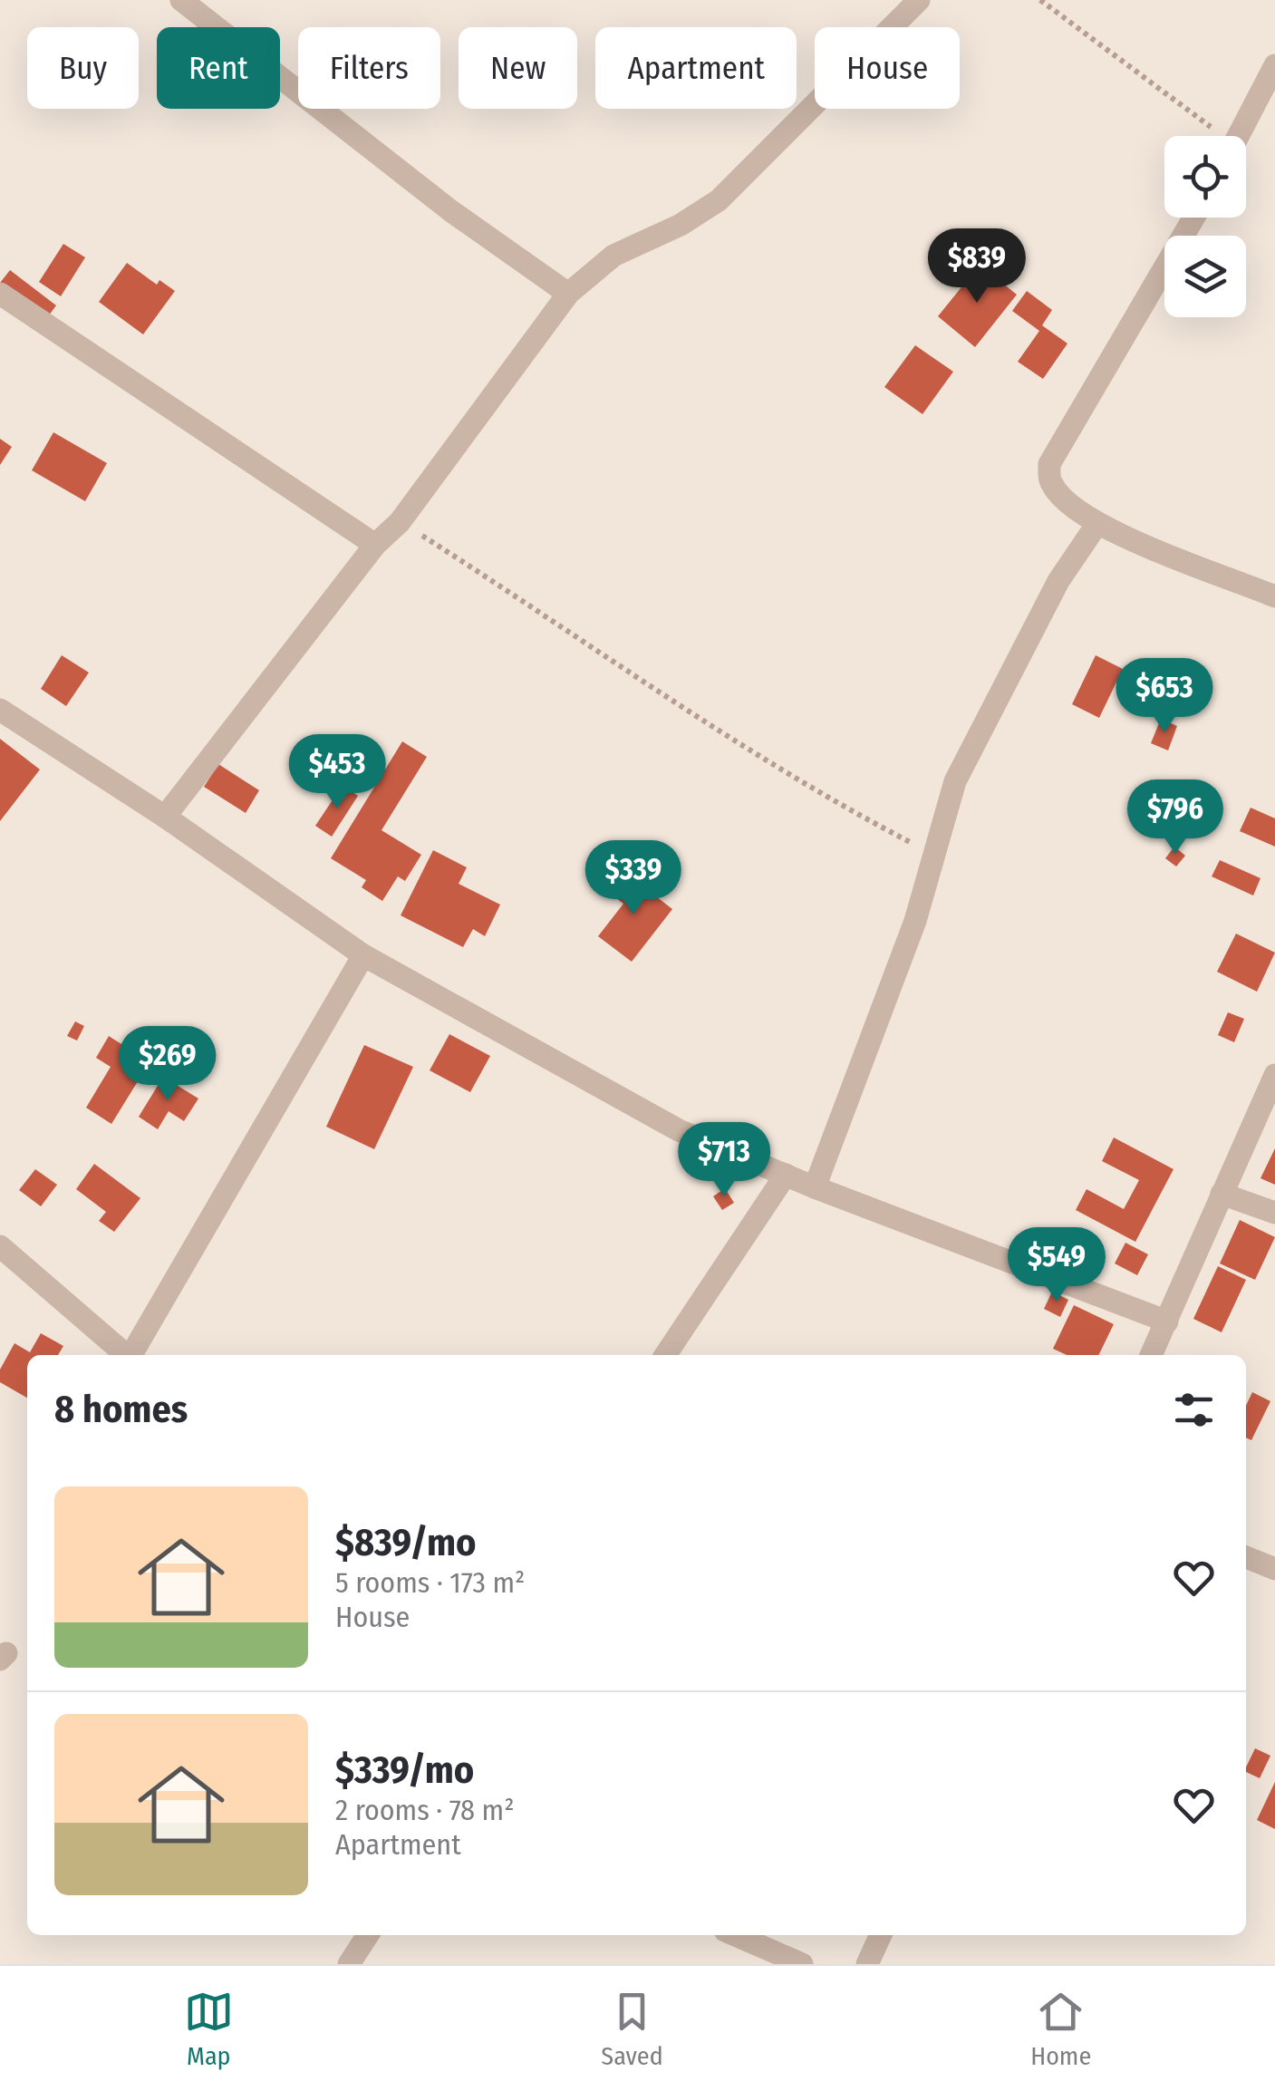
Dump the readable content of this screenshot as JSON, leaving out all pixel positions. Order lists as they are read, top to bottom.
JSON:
{
  "page": {
    "chip": [
      "Buy",
      "Rent",
      "Filters",
      "New",
      "Apartment",
      "House"
    ],
    "price": [
      "$839",
      "$653",
      "$453",
      "$796",
      "$339",
      "$269",
      "$713",
      "$549"
    ],
    "heading": "8 homes",
    "list": [
      {
        "name": "$839/mo",
        "note": "5 rooms · 173 m² · House"
      },
      {
        "name": "$339/mo",
        "note": "2 rooms · 78 m² · Apartment"
      }
    ],
    "tabs": ["Map", "Saved", "Home"]
  }
}
